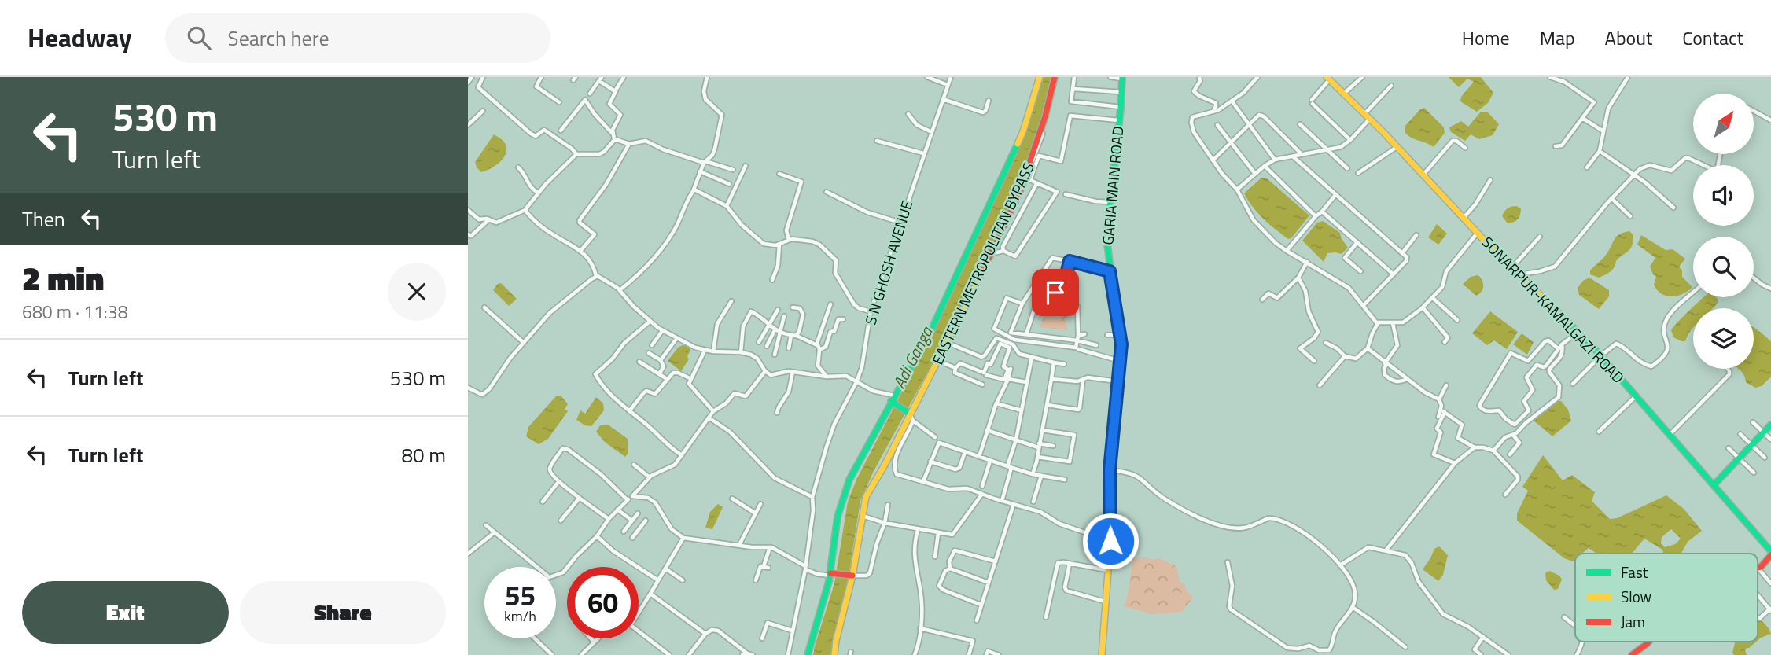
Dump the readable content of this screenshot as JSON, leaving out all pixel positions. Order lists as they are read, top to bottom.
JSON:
{
  "streets": {
    "main road": ["GARIA MAIN ROAD", "EASTERN METROPOLITAN BYPASS", "SONARPUR-KAMALGAZI ROAD"],
    "street": ["S N GHOSH AVENUE"]
  },
  "water": ["Adi Ganga"],
  "legend": ["Fast", "Slow", "Jam"],
  "north": "top right",
  "page": {
    "header": "Headway",
    "search": "Search here",
    "nav": [
      "Home",
      "Map",
      "About",
      "Contact"
    ],
    "turn": ["530 m", "Turn left"],
    "then": "Then",
    "heading": ["2 min", "680 m · 11:38"],
    "list": [
      {
        "name": "Turn left",
        "value": "530 m"
      },
      {
        "name": "Turn left",
        "value": "80 m"
      }
    ],
    "speed": "55 km/h",
    "limit": "60",
    "buttons": ["Exit", "Share"]
  }
}
